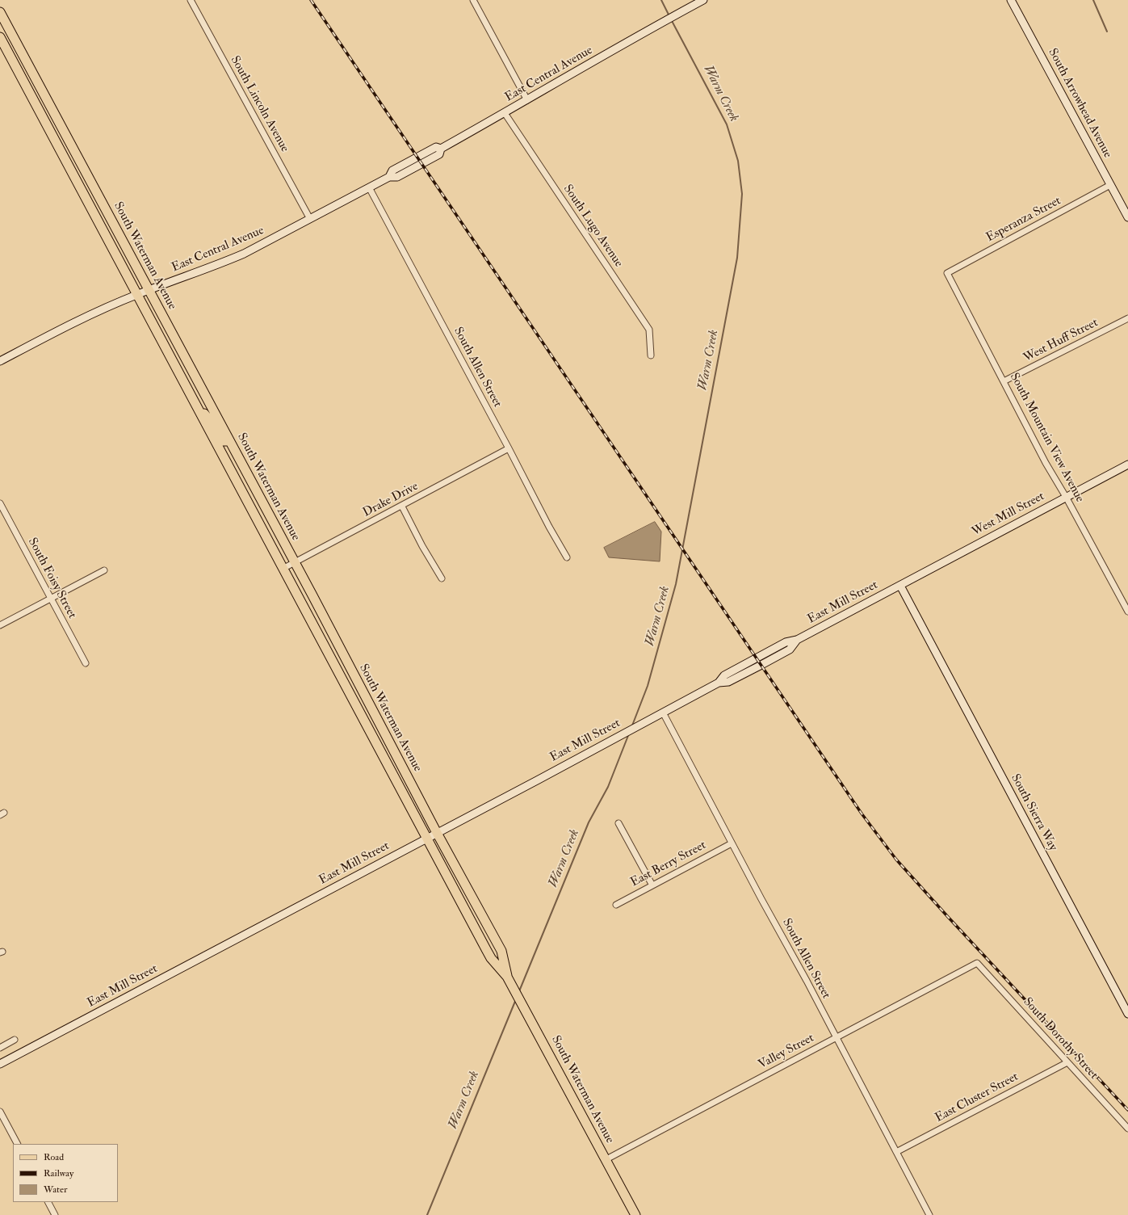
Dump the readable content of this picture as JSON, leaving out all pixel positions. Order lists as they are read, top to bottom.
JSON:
{
  "streets": {
    "main road": ["South Waterman Avenue"],
    "street": [
      "East Central Avenue",
      "South Arrowhead Avenue",
      "South Lincoln Avenue",
      "Esperanza Street",
      "South Lugo Avenue",
      "West Huff Street",
      "South Allen Street",
      "South Mountain View Avenue",
      "Drake Drive",
      "West Mill Street",
      "South Foisy Street",
      "East Mill Street",
      "South Sierra Way",
      "East Berry Street",
      "South Dorothy Street",
      "Valley Street",
      "East Cluster Street"
    ]
  },
  "crossings": [
    ["East Central Avenue", "South Lincoln Avenue"],
    ["East Central Avenue", "South Lugo Avenue"],
    ["East Central Avenue", "South Waterman Avenue"],
    ["East Central Avenue", "South Allen Street"],
    ["South Arrowhead Avenue", "Esperanza Street"],
    ["Esperanza Street", "South Mountain View Avenue"],
    ["South Waterman Avenue", "Drake Drive"],
    ["South Waterman Avenue", "East Mill Street"],
    ["South Waterman Avenue", "Valley Street"],
    ["West Huff Street", "South Mountain View Avenue"],
    ["South Allen Street", "Drake Drive"],
    ["South Allen Street", "East Mill Street"],
    ["South Allen Street", "East Berry Street"],
    ["South Allen Street", "Valley Street"],
    ["South Allen Street", "East Cluster Street"],
    ["South Mountain View Avenue", "West Mill Street"],
    ["West Mill Street", "East Mill Street"],
    ["West Mill Street", "South Sierra Way"],
    ["East Mill Street", "South Sierra Way"],
    ["South Dorothy Street", "Valley Street"],
    ["South Dorothy Street", "East Cluster Street"]
  ],
  "water": ["Warm Creek"],
  "legend": ["Road", "Railway", "Water"]
}
